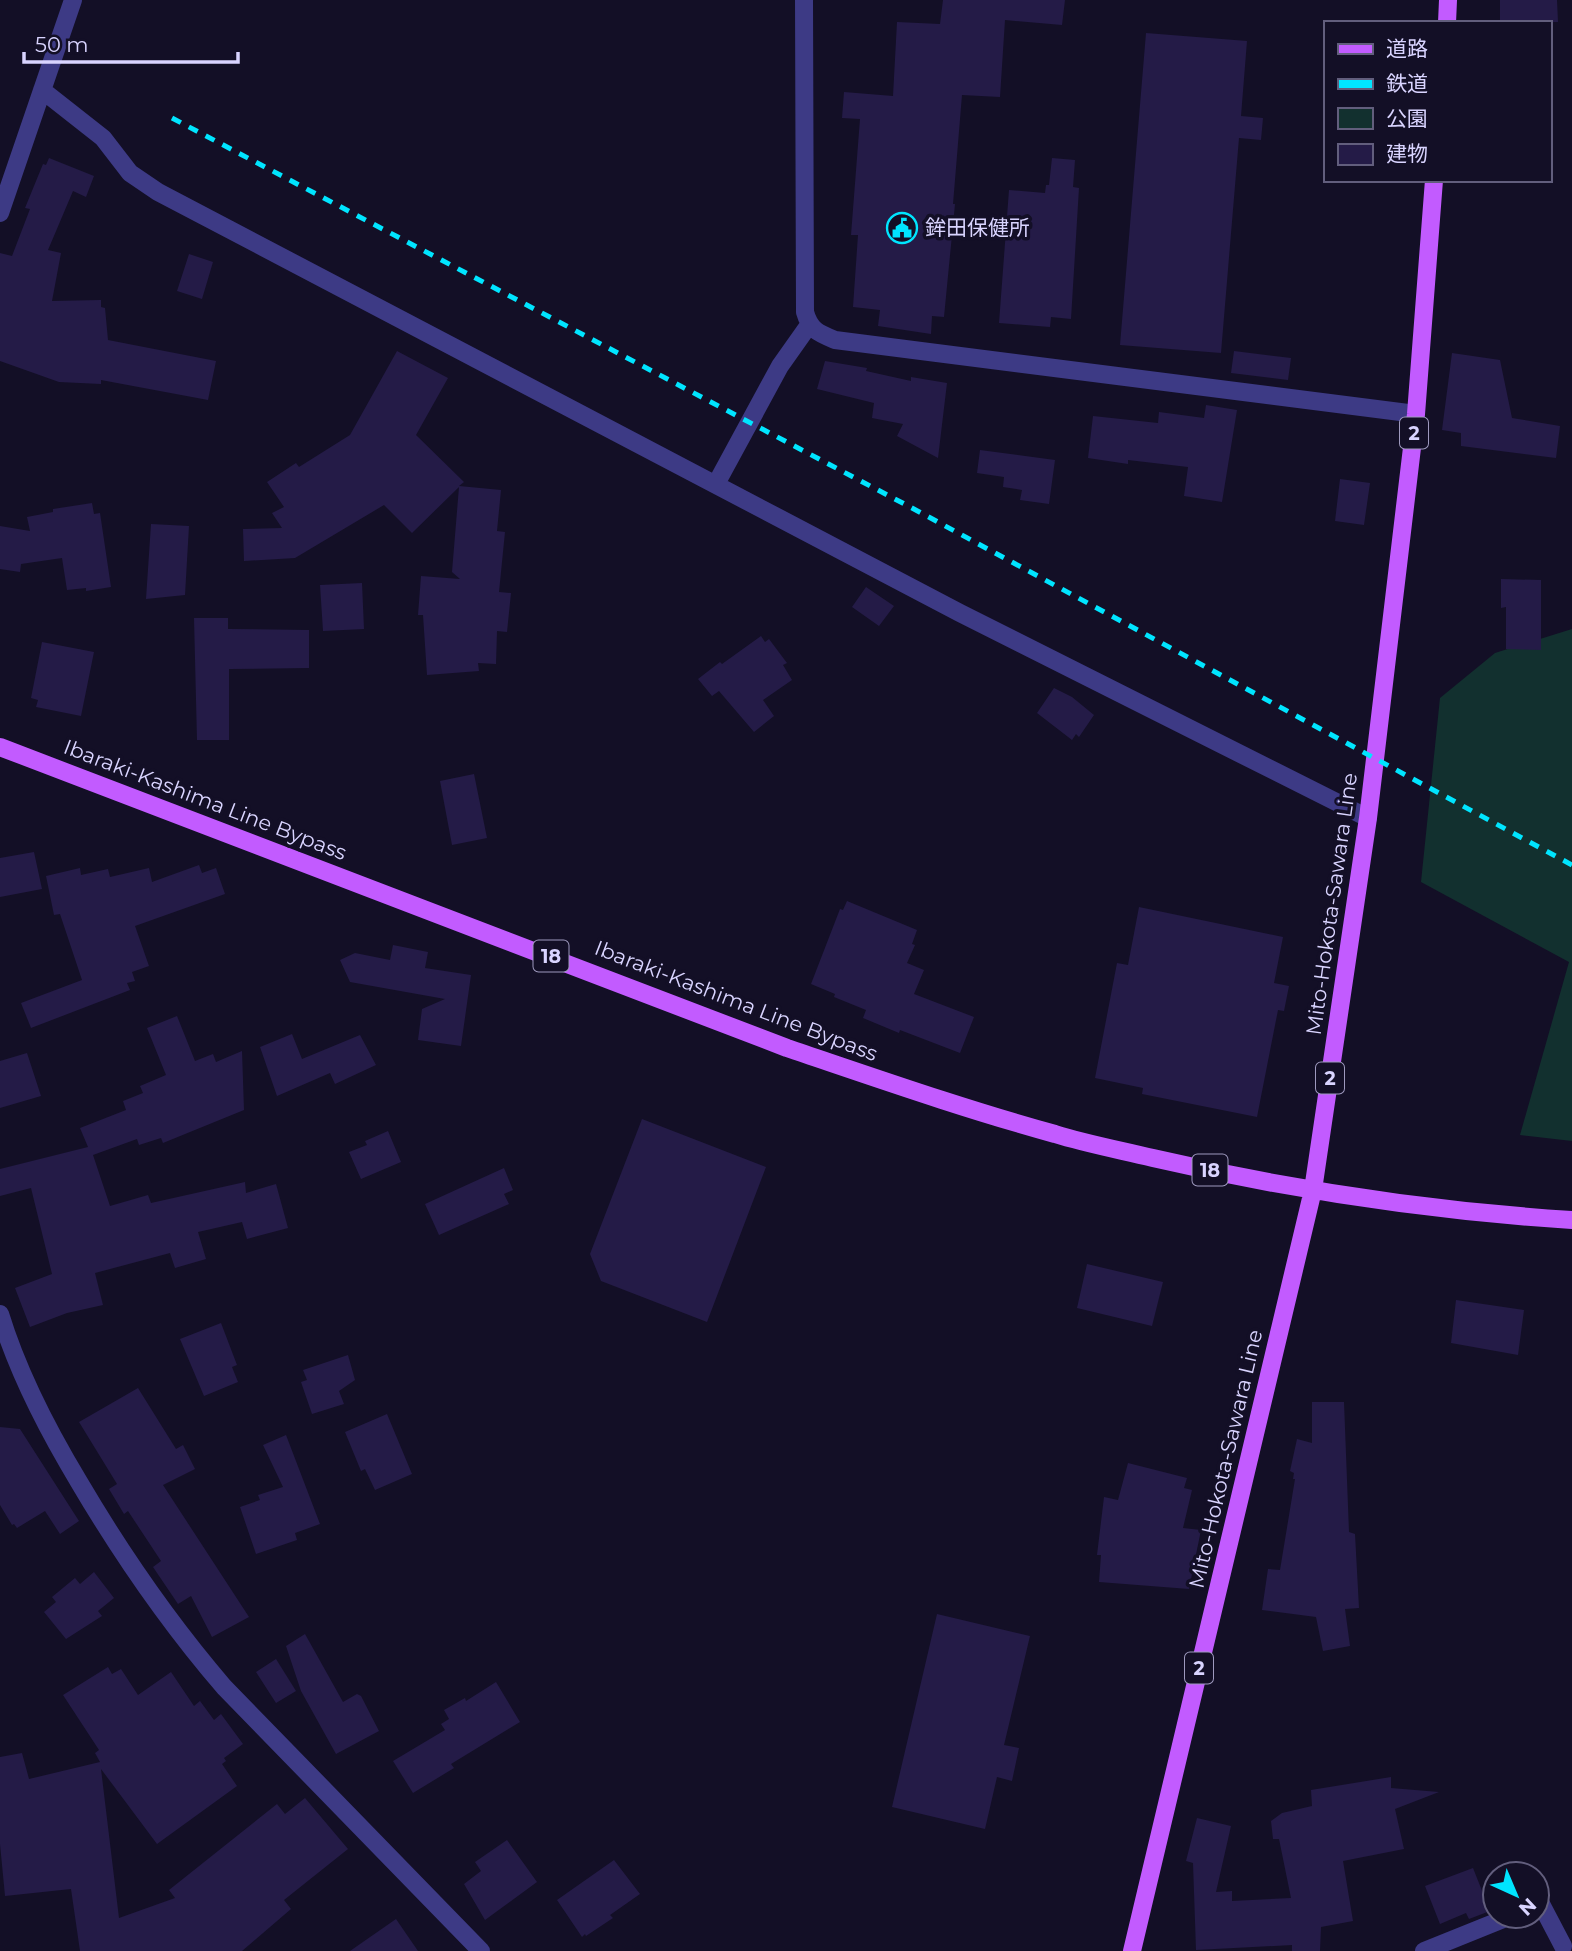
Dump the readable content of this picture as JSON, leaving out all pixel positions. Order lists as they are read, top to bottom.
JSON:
{
  "streets": {
    "main road": [
      "2",
      "Ibaraki-Kashima Line Bypass",
      "Mito-Hokota-Sawara Line",
      "18"
    ]
  },
  "crossings": [
    ["Ibaraki-Kashima Line Bypass", "Mito-Hokota-Sawara Line"]
  ],
  "places": {
    "public building": ["鉾田保健所"]
  },
  "legend": [
    "道路",
    "鉄道",
    "公園",
    "建物"
  ],
  "scale_bar": "50 m",
  "north": "bottom right"
}
